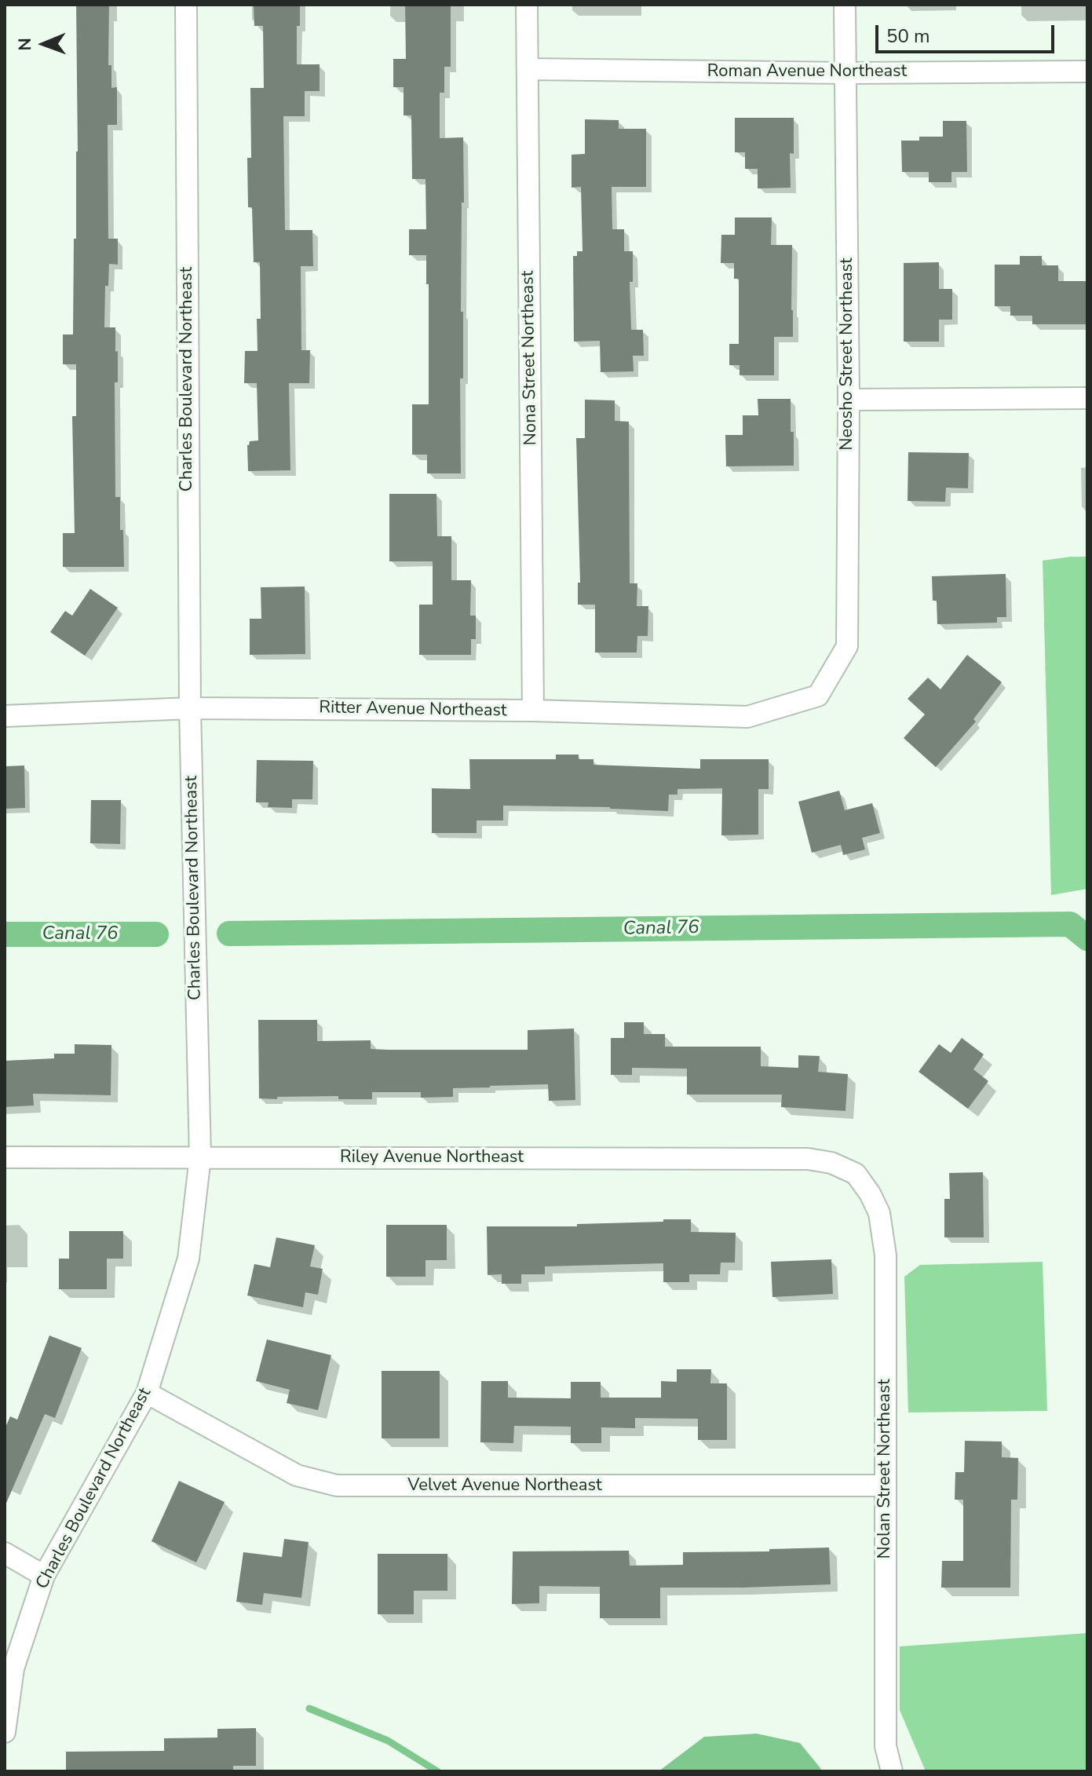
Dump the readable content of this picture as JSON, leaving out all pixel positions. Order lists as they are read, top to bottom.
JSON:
{
  "streets": {
    "street": [
      "Roman Avenue Northeast",
      "Neosho Street Northeast",
      "Nona Street Northeast",
      "Charles Boulevard Northeast",
      "Ritter Avenue Northeast",
      "Riley Avenue Northeast",
      "Nolan Street Northeast",
      "Velvet Avenue Northeast"
    ]
  },
  "crossings": [
    ["Roman Avenue Northeast", "Neosho Street Northeast"],
    ["Roman Avenue Northeast", "Nona Street Northeast"],
    ["Neosho Street Northeast", "Ritter Avenue Northeast"],
    ["Nona Street Northeast", "Ritter Avenue Northeast"],
    ["Charles Boulevard Northeast", "Ritter Avenue Northeast"],
    ["Charles Boulevard Northeast", "Riley Avenue Northeast"],
    ["Charles Boulevard Northeast", "Velvet Avenue Northeast"],
    ["Riley Avenue Northeast", "Nolan Street Northeast"],
    ["Nolan Street Northeast", "Velvet Avenue Northeast"]
  ],
  "water": ["Canal 76"],
  "scale_bar": "50 m",
  "north": "left"
}
